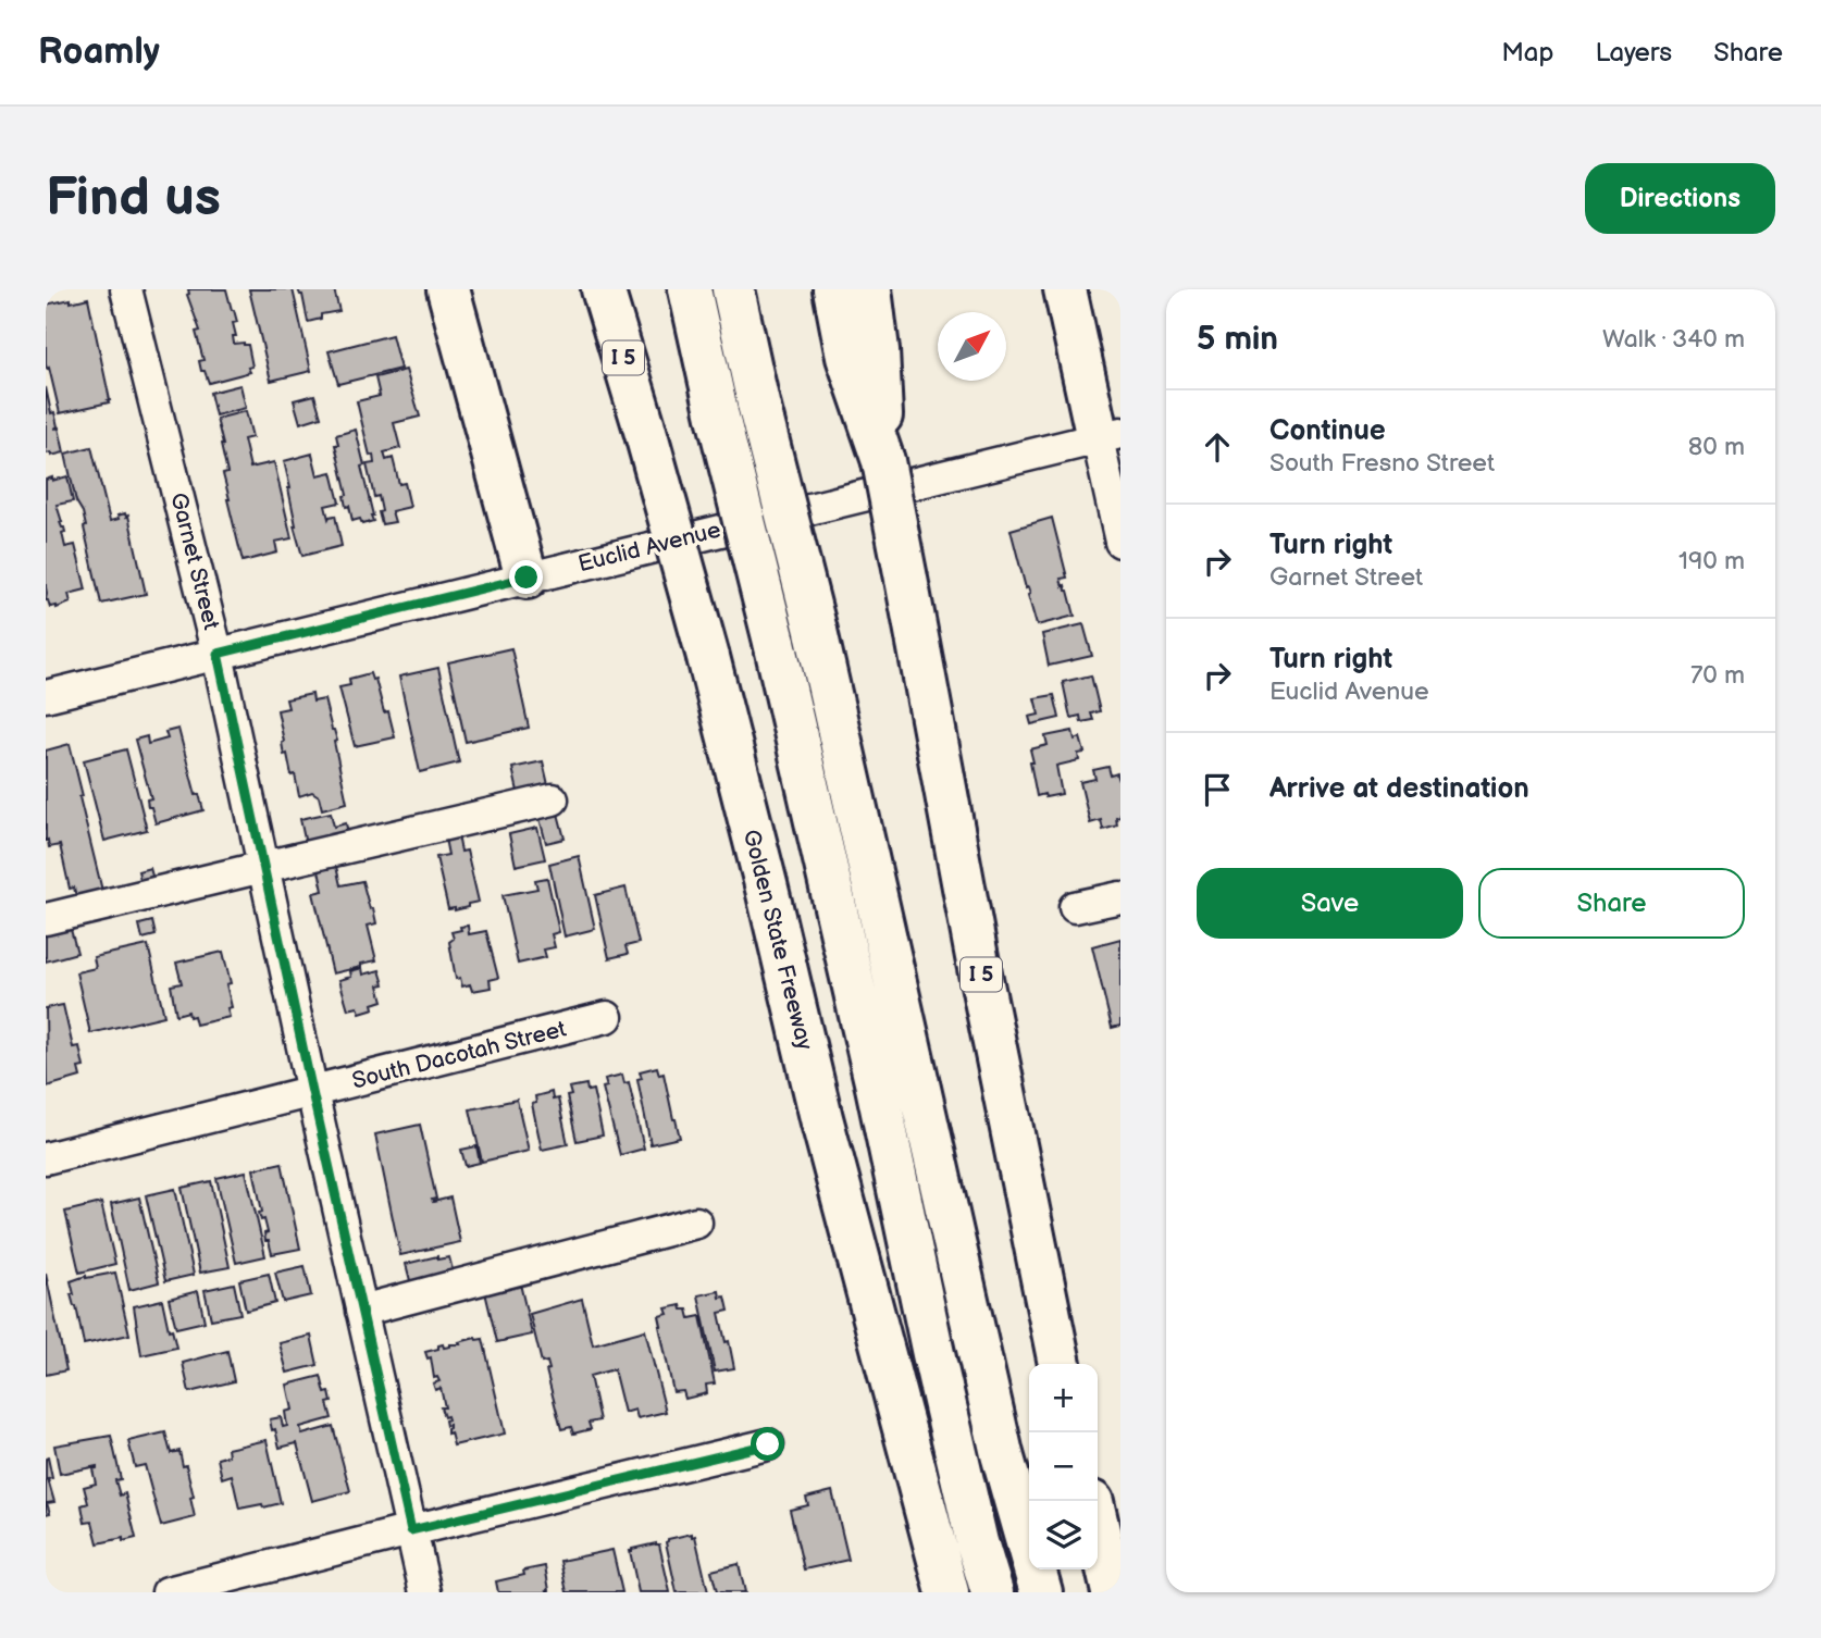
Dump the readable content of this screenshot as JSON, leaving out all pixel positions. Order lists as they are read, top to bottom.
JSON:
{
  "streets": {
    "highway": ["I 5", "Golden State Freeway"],
    "street": ["Euclid Avenue", "Garnet Street", "South Dacotah Street"]
  },
  "crossings": [
    ["Euclid Avenue", "Garnet Street"],
    ["Garnet Street", "South Dacotah Street"]
  ],
  "north": "top right",
  "page": {
    "header": "Roamly",
    "nav": ["Map", "Layers", "Share"],
    "buttons": [
      "Directions",
      ["Save", "Share"]
    ],
    "title": "Find us",
    "heading": ["5 min", "Walk · 340 m"],
    "list": [
      ["Continue", "South Fresno Street", "80 m"],
      ["Turn right", "Garnet Street", "190 m"],
      ["Turn right", "Euclid Avenue", "70 m"],
      "Arrive at destination"
    ],
    "map_buttons": ["+", "−"]
  }
}
